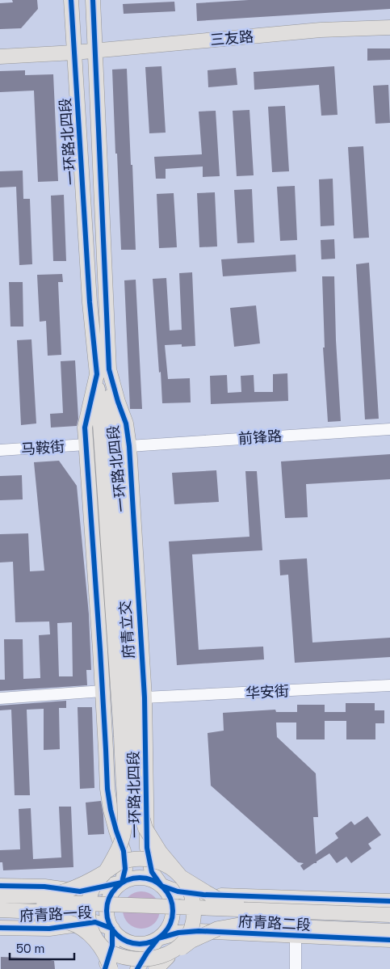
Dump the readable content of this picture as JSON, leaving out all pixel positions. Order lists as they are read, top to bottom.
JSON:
{
  "streets": {
    "main road": [
      "三友路",
      "一环路北四段",
      "府青立交",
      "府青路一段",
      "府青路二段"
    ],
    "street": ["前锋路", "马鞍街", "华安街"]
  },
  "crossings": [
    ["三友路", "一环路北四段"],
    ["一环路北四段", "前锋路"],
    ["一环路北四段", "马鞍街"],
    ["一环路北四段", "府青立交"],
    ["一环路北四段", "华安街"],
    ["一环路北四段", "府青路一段"],
    ["一环路北四段", "府青路二段"],
    ["府青路一段", "府青路二段"]
  ],
  "scale_bar": "50 m"
}
